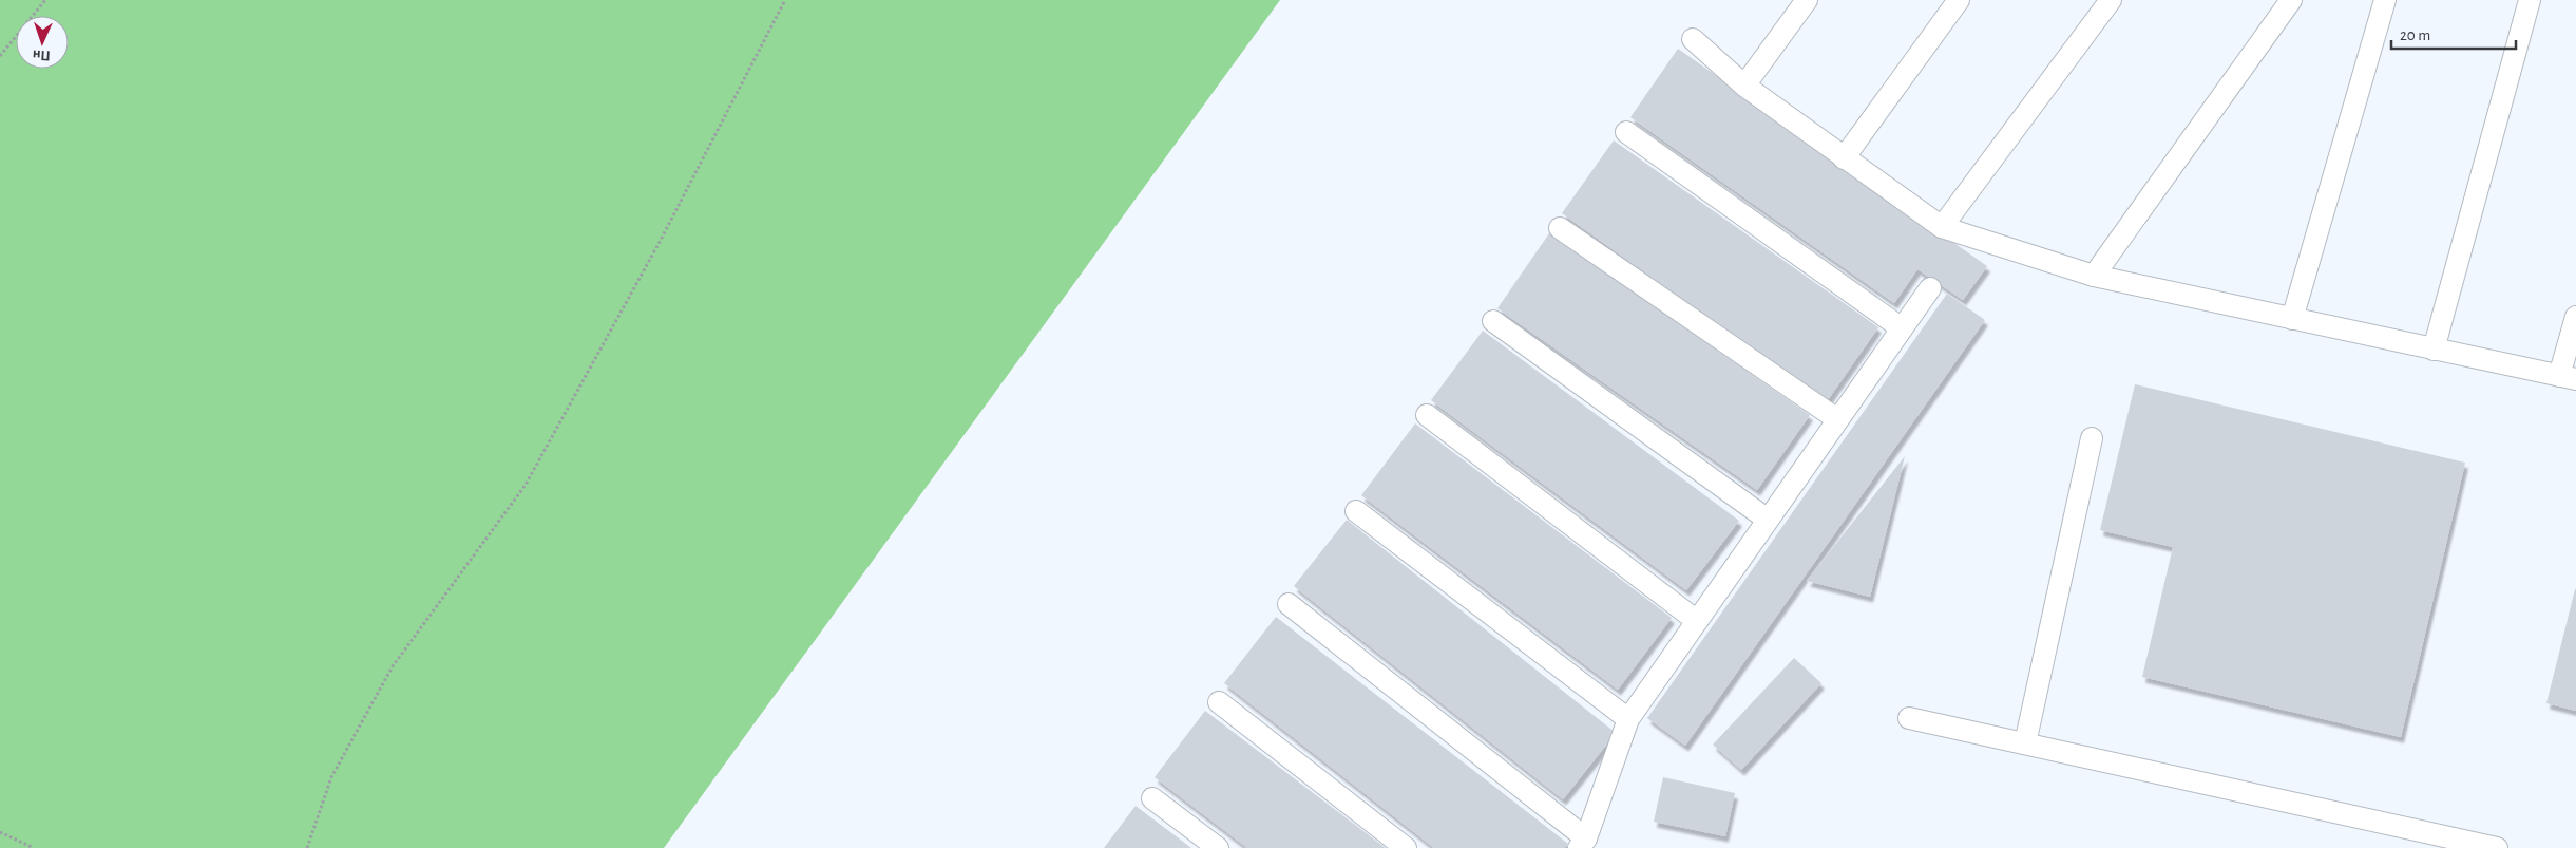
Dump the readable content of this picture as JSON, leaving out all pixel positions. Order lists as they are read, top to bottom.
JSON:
{
  "scale_bar": "20 m",
  "north": "bottom"
}
